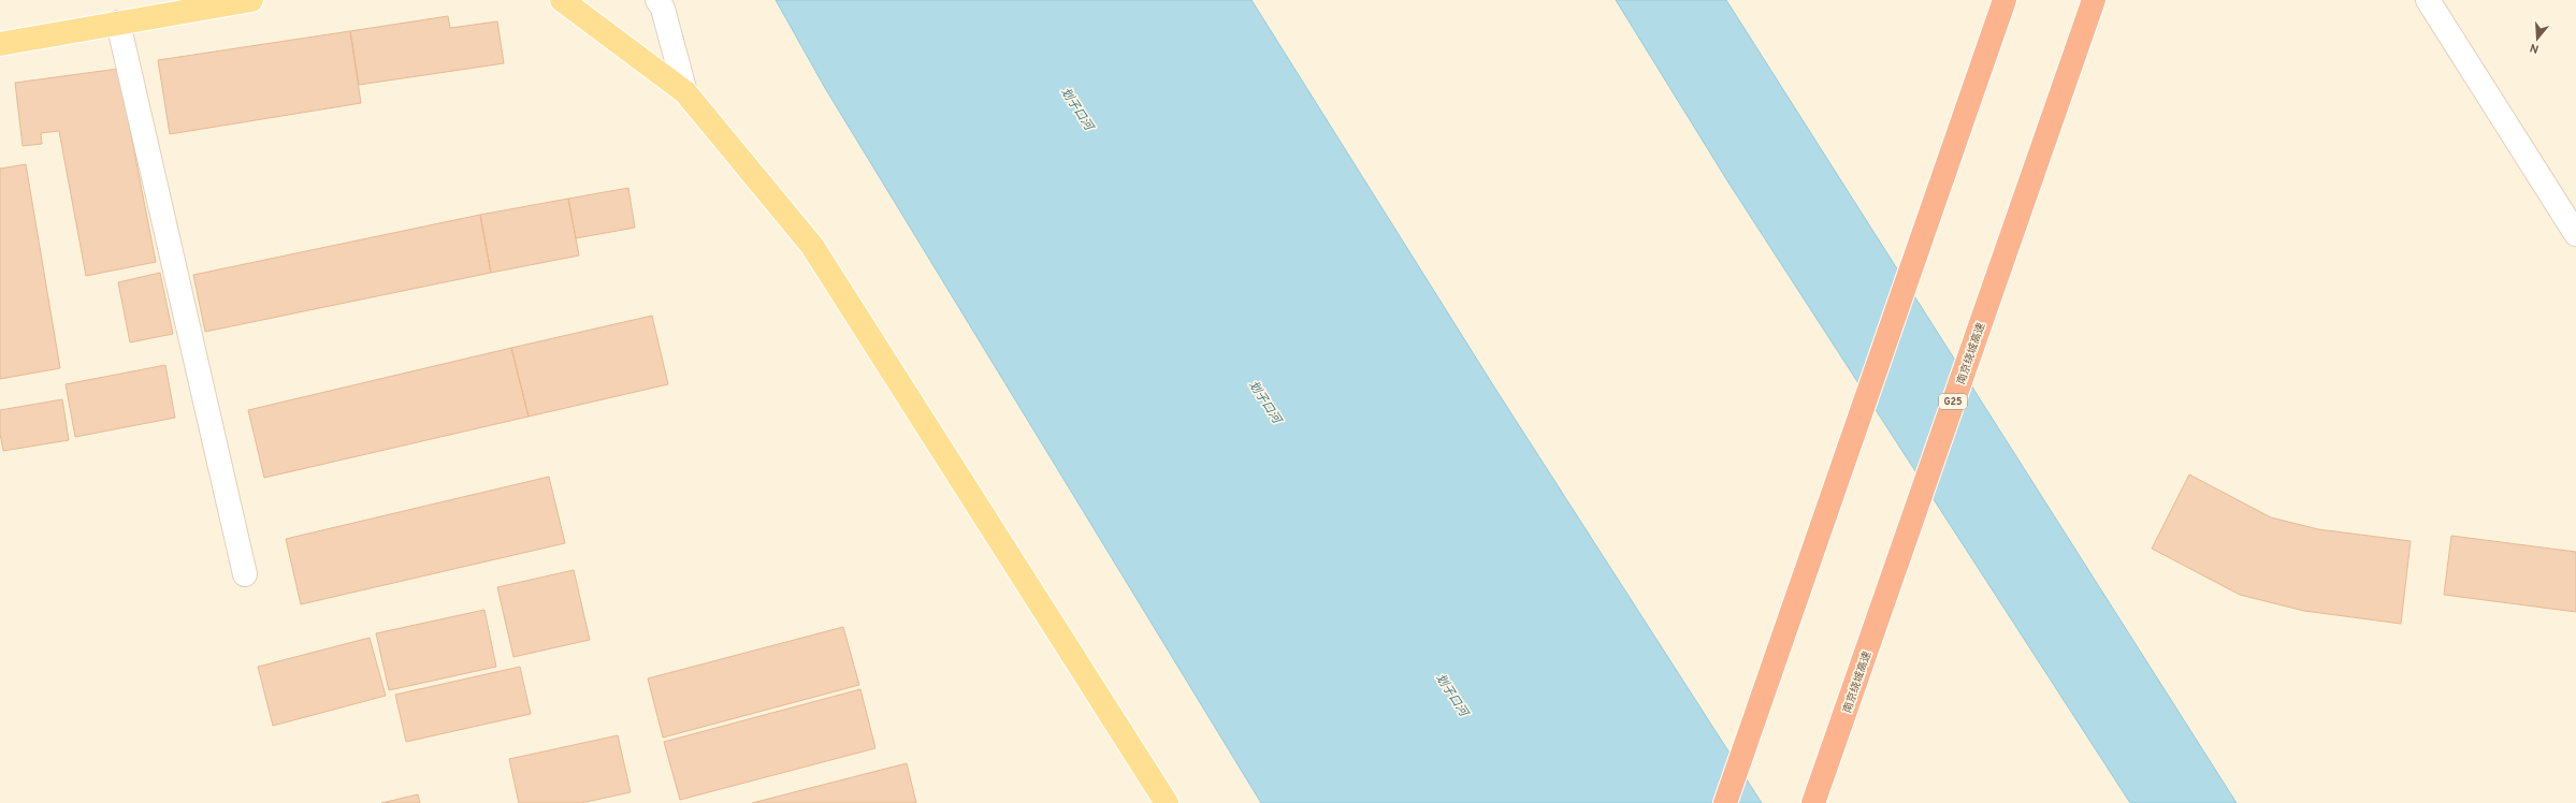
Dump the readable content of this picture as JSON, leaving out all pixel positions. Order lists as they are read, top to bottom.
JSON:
{
  "streets": {
    "highway": ["南京绕城高速", "G25"]
  },
  "water": ["划子口河"],
  "north": "bottom"
}
